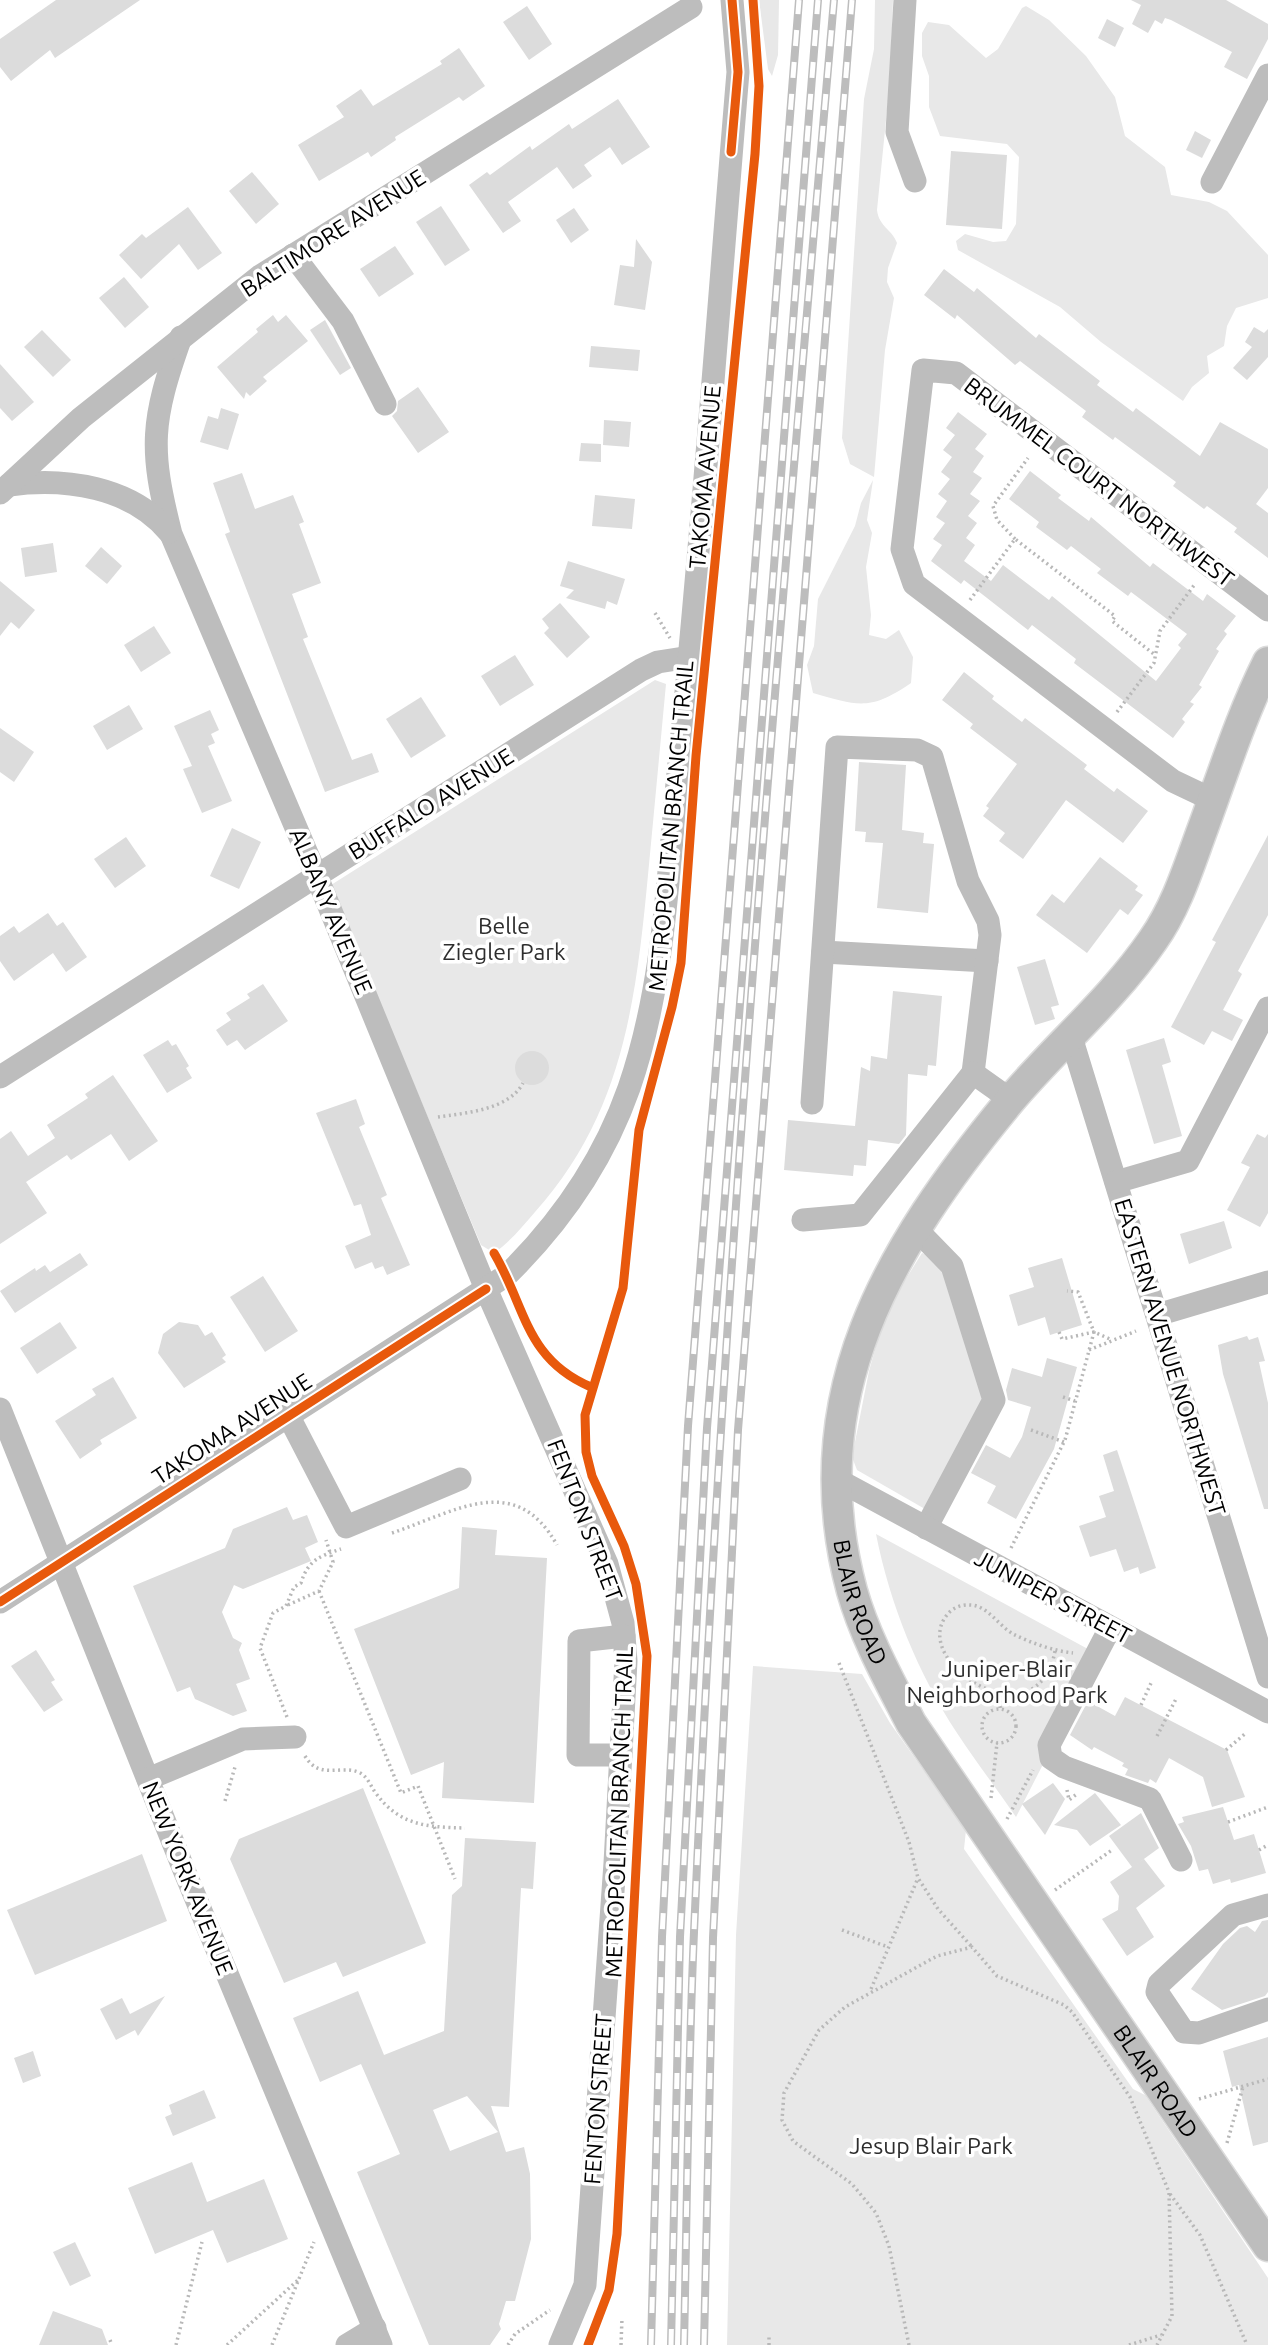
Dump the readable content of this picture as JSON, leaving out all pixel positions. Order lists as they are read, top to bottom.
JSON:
{
  "streets": {
    "main road": ["BLAIR ROAD"],
    "street": [
      "BALTIMORE AVENUE",
      "TAKOMA AVENUE",
      "BRUMMEL COURT NORTHWEST",
      "BUFFALO AVENUE",
      "ALBANY AVENUE",
      "EASTERN AVENUE NORTHWEST",
      "FENTON STREET",
      "JUNIPER STREET",
      "NEW YORK AVENUE"
    ],
    "cycle path": ["METROPOLITAN BRANCH TRAIL"]
  },
  "crossings": [
    ["BALTIMORE AVENUE", "ALBANY AVENUE"],
    ["TAKOMA AVENUE", "BUFFALO AVENUE"],
    ["TAKOMA AVENUE", "ALBANY AVENUE"],
    ["TAKOMA AVENUE", "FENTON STREET"],
    ["TAKOMA AVENUE", "NEW YORK AVENUE"],
    ["BRUMMEL COURT NORTHWEST", "BLAIR ROAD"],
    ["BUFFALO AVENUE", "ALBANY AVENUE"],
    ["ALBANY AVENUE", "FENTON STREET"],
    ["EASTERN AVENUE NORTHWEST", "BLAIR ROAD"],
    ["JUNIPER STREET", "BLAIR ROAD"]
  ],
  "parks": ["Belle Ziegler Park", "Juniper-Blair Neighborhood Park", "Jesup Blair Park"]
}
